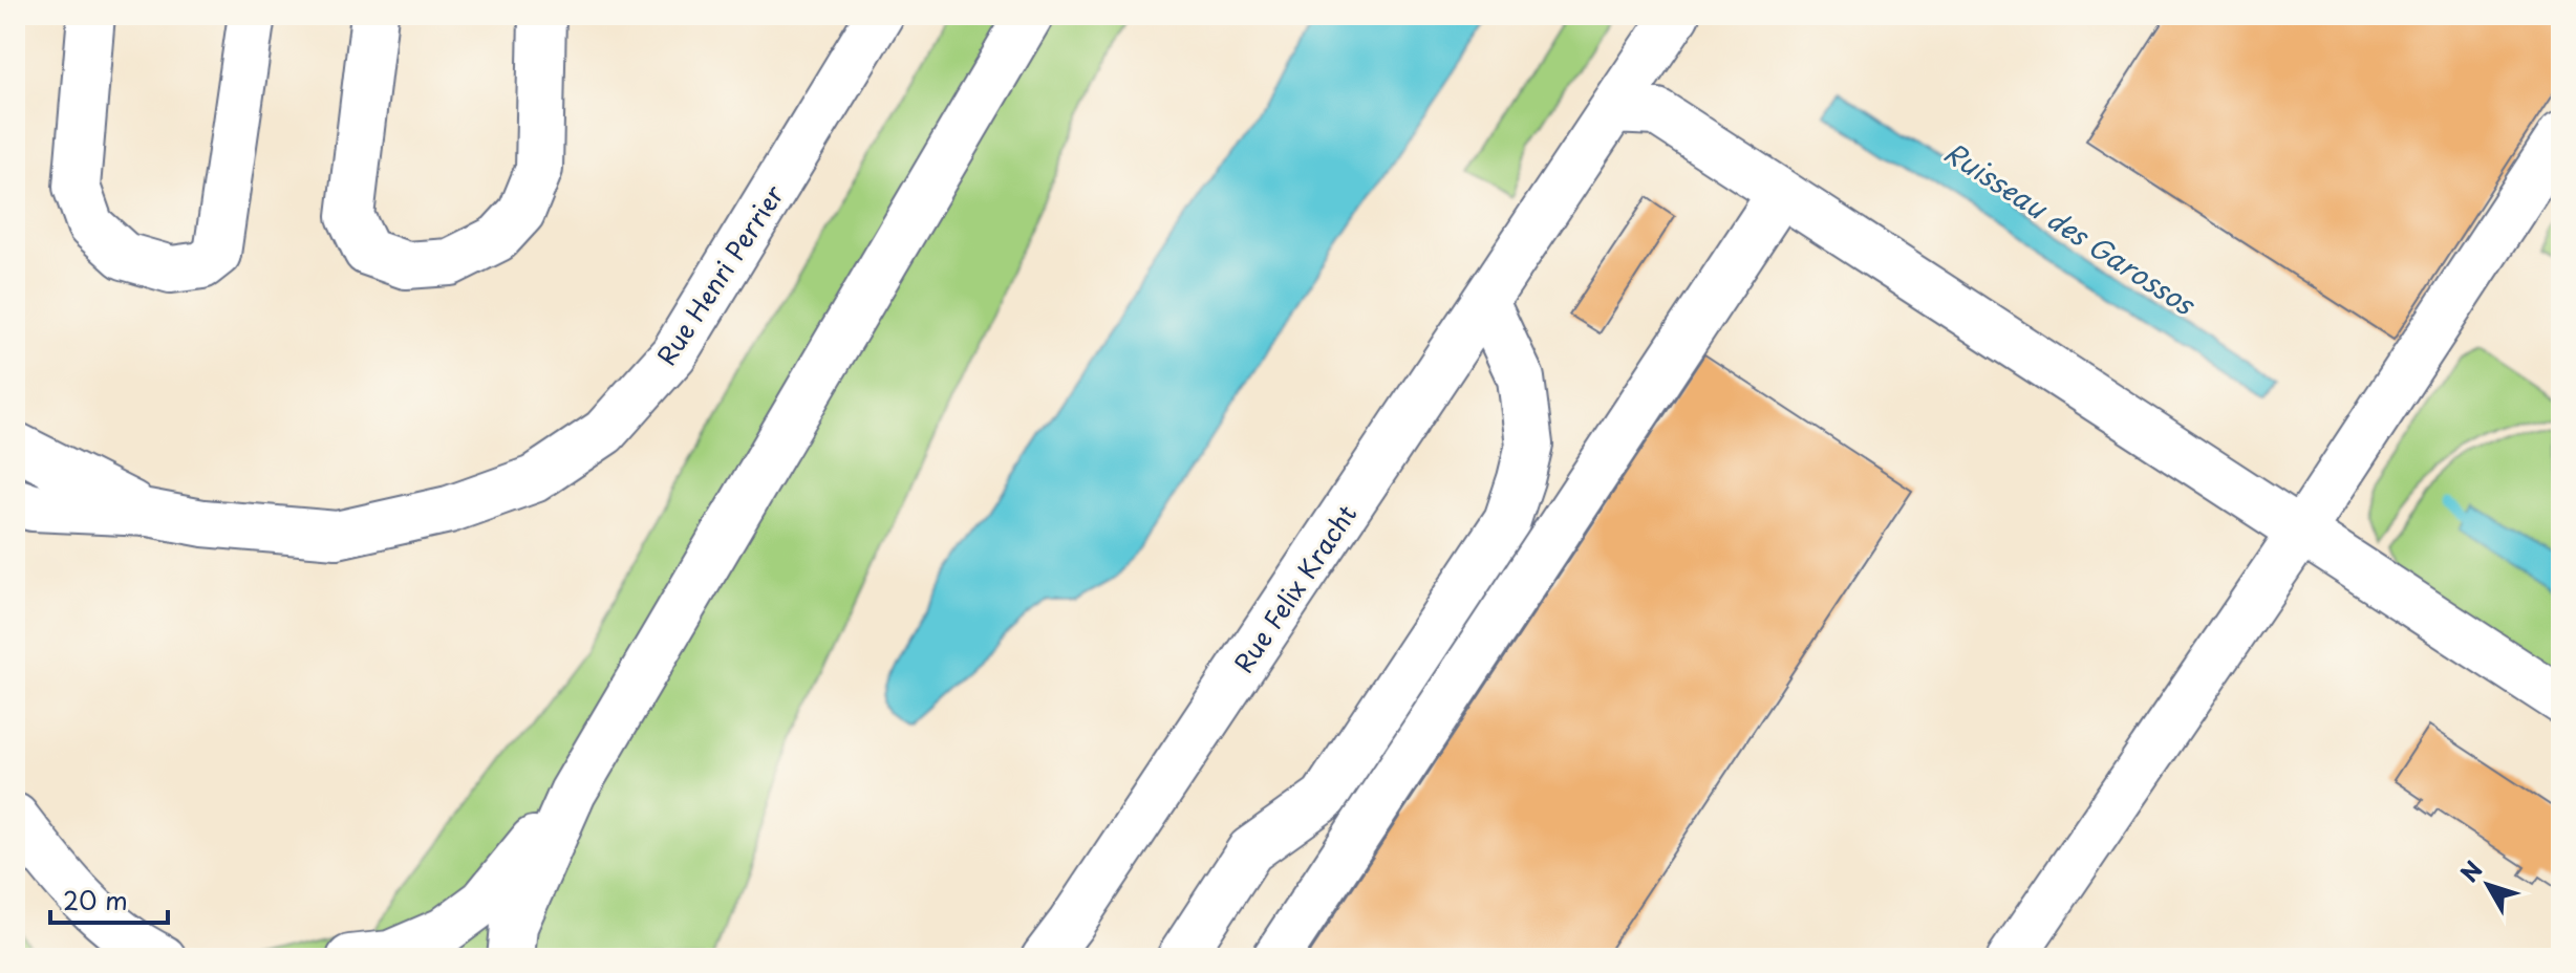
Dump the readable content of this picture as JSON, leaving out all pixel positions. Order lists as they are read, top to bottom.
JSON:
{
  "streets": {
    "street": ["Rue Henri Perrier", "Rue Felix Kracht"]
  },
  "water": ["Ruisseau des Garossos"],
  "scale_bar": "20 m",
  "north": "top left"
}
